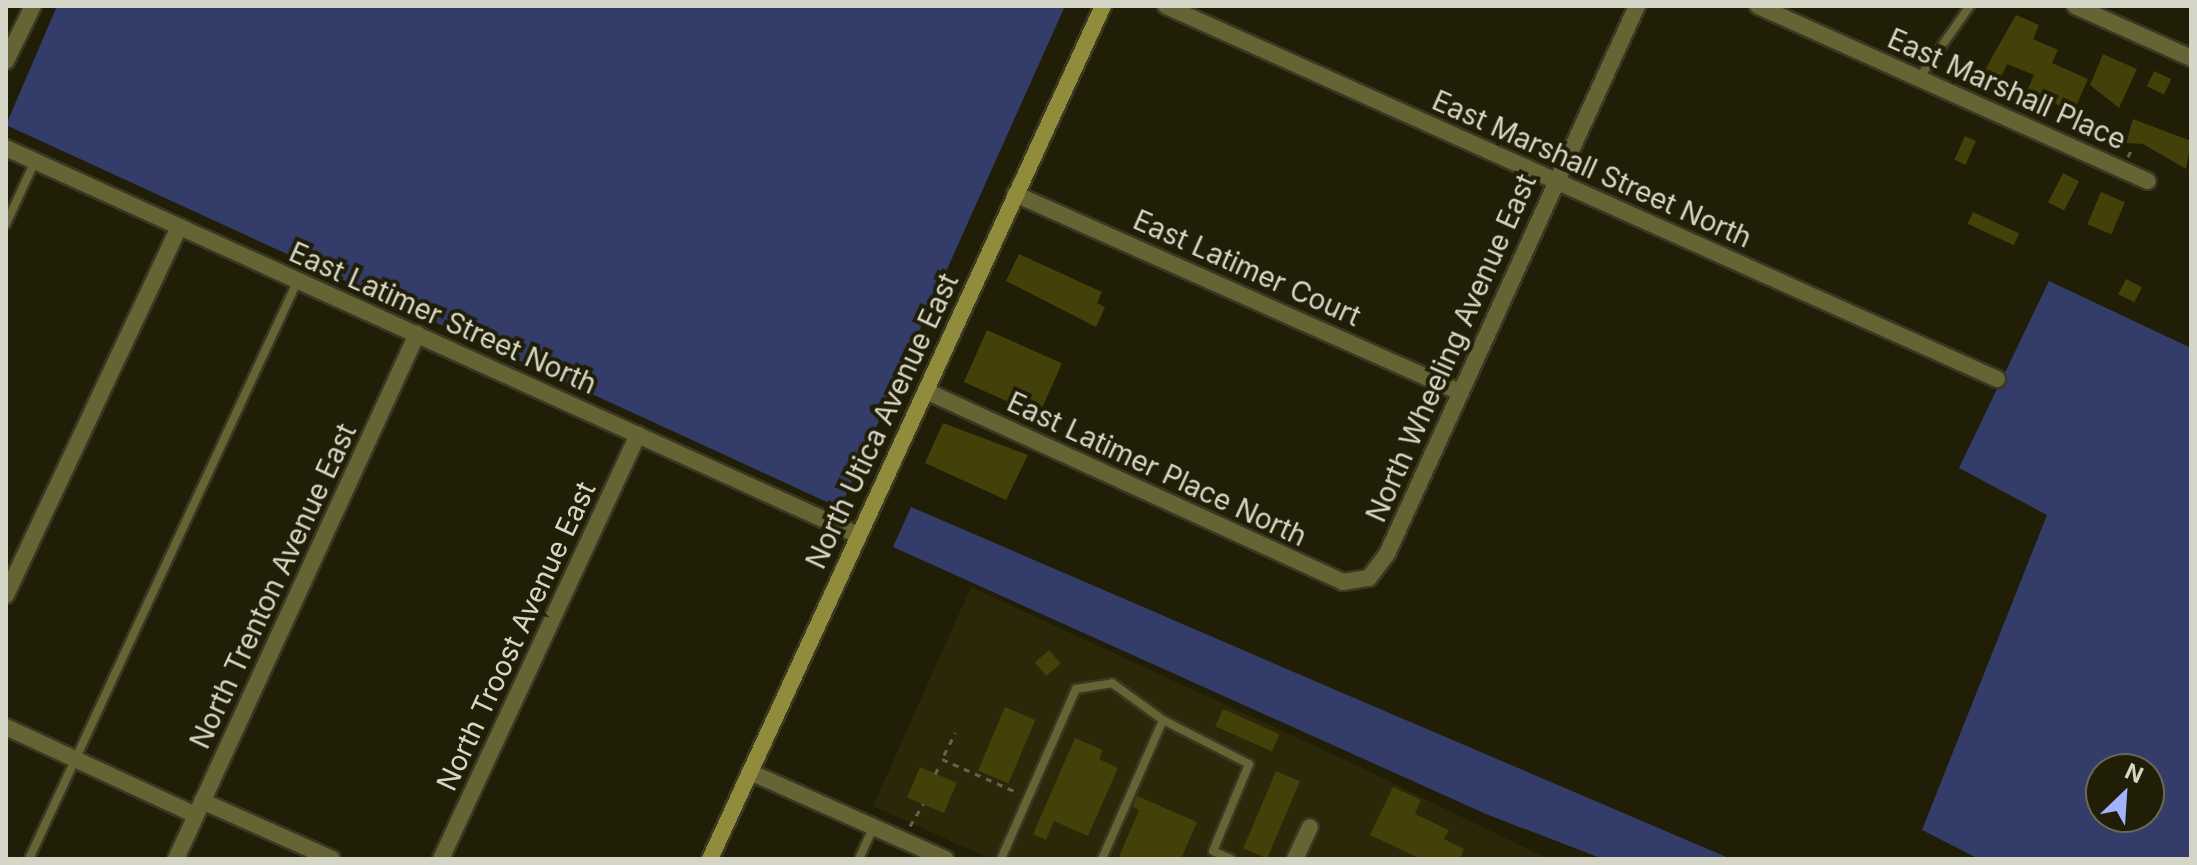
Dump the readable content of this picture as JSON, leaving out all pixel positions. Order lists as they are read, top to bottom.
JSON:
{
  "streets": {
    "main road": ["North Utica Avenue East"],
    "street": [
      "East Marshall Place",
      "East Marshall Street North",
      "East Latimer Court",
      "East Latimer Street North",
      "North Wheeling Avenue East",
      "East Latimer Place North",
      "North Trenton Avenue East",
      "North Troost Avenue East"
    ]
  },
  "crossings": [
    ["East Marshall Street North", "North Wheeling Avenue East"],
    ["East Latimer Court", "North Wheeling Avenue East"],
    ["East Latimer Court", "North Utica Avenue East"],
    ["East Latimer Street North", "North Utica Avenue East"],
    ["East Latimer Street North", "North Trenton Avenue East"],
    ["East Latimer Street North", "North Troost Avenue East"],
    ["North Wheeling Avenue East", "East Latimer Place North"],
    ["North Utica Avenue East", "East Latimer Place North"]
  ],
  "north": "top right"
}
